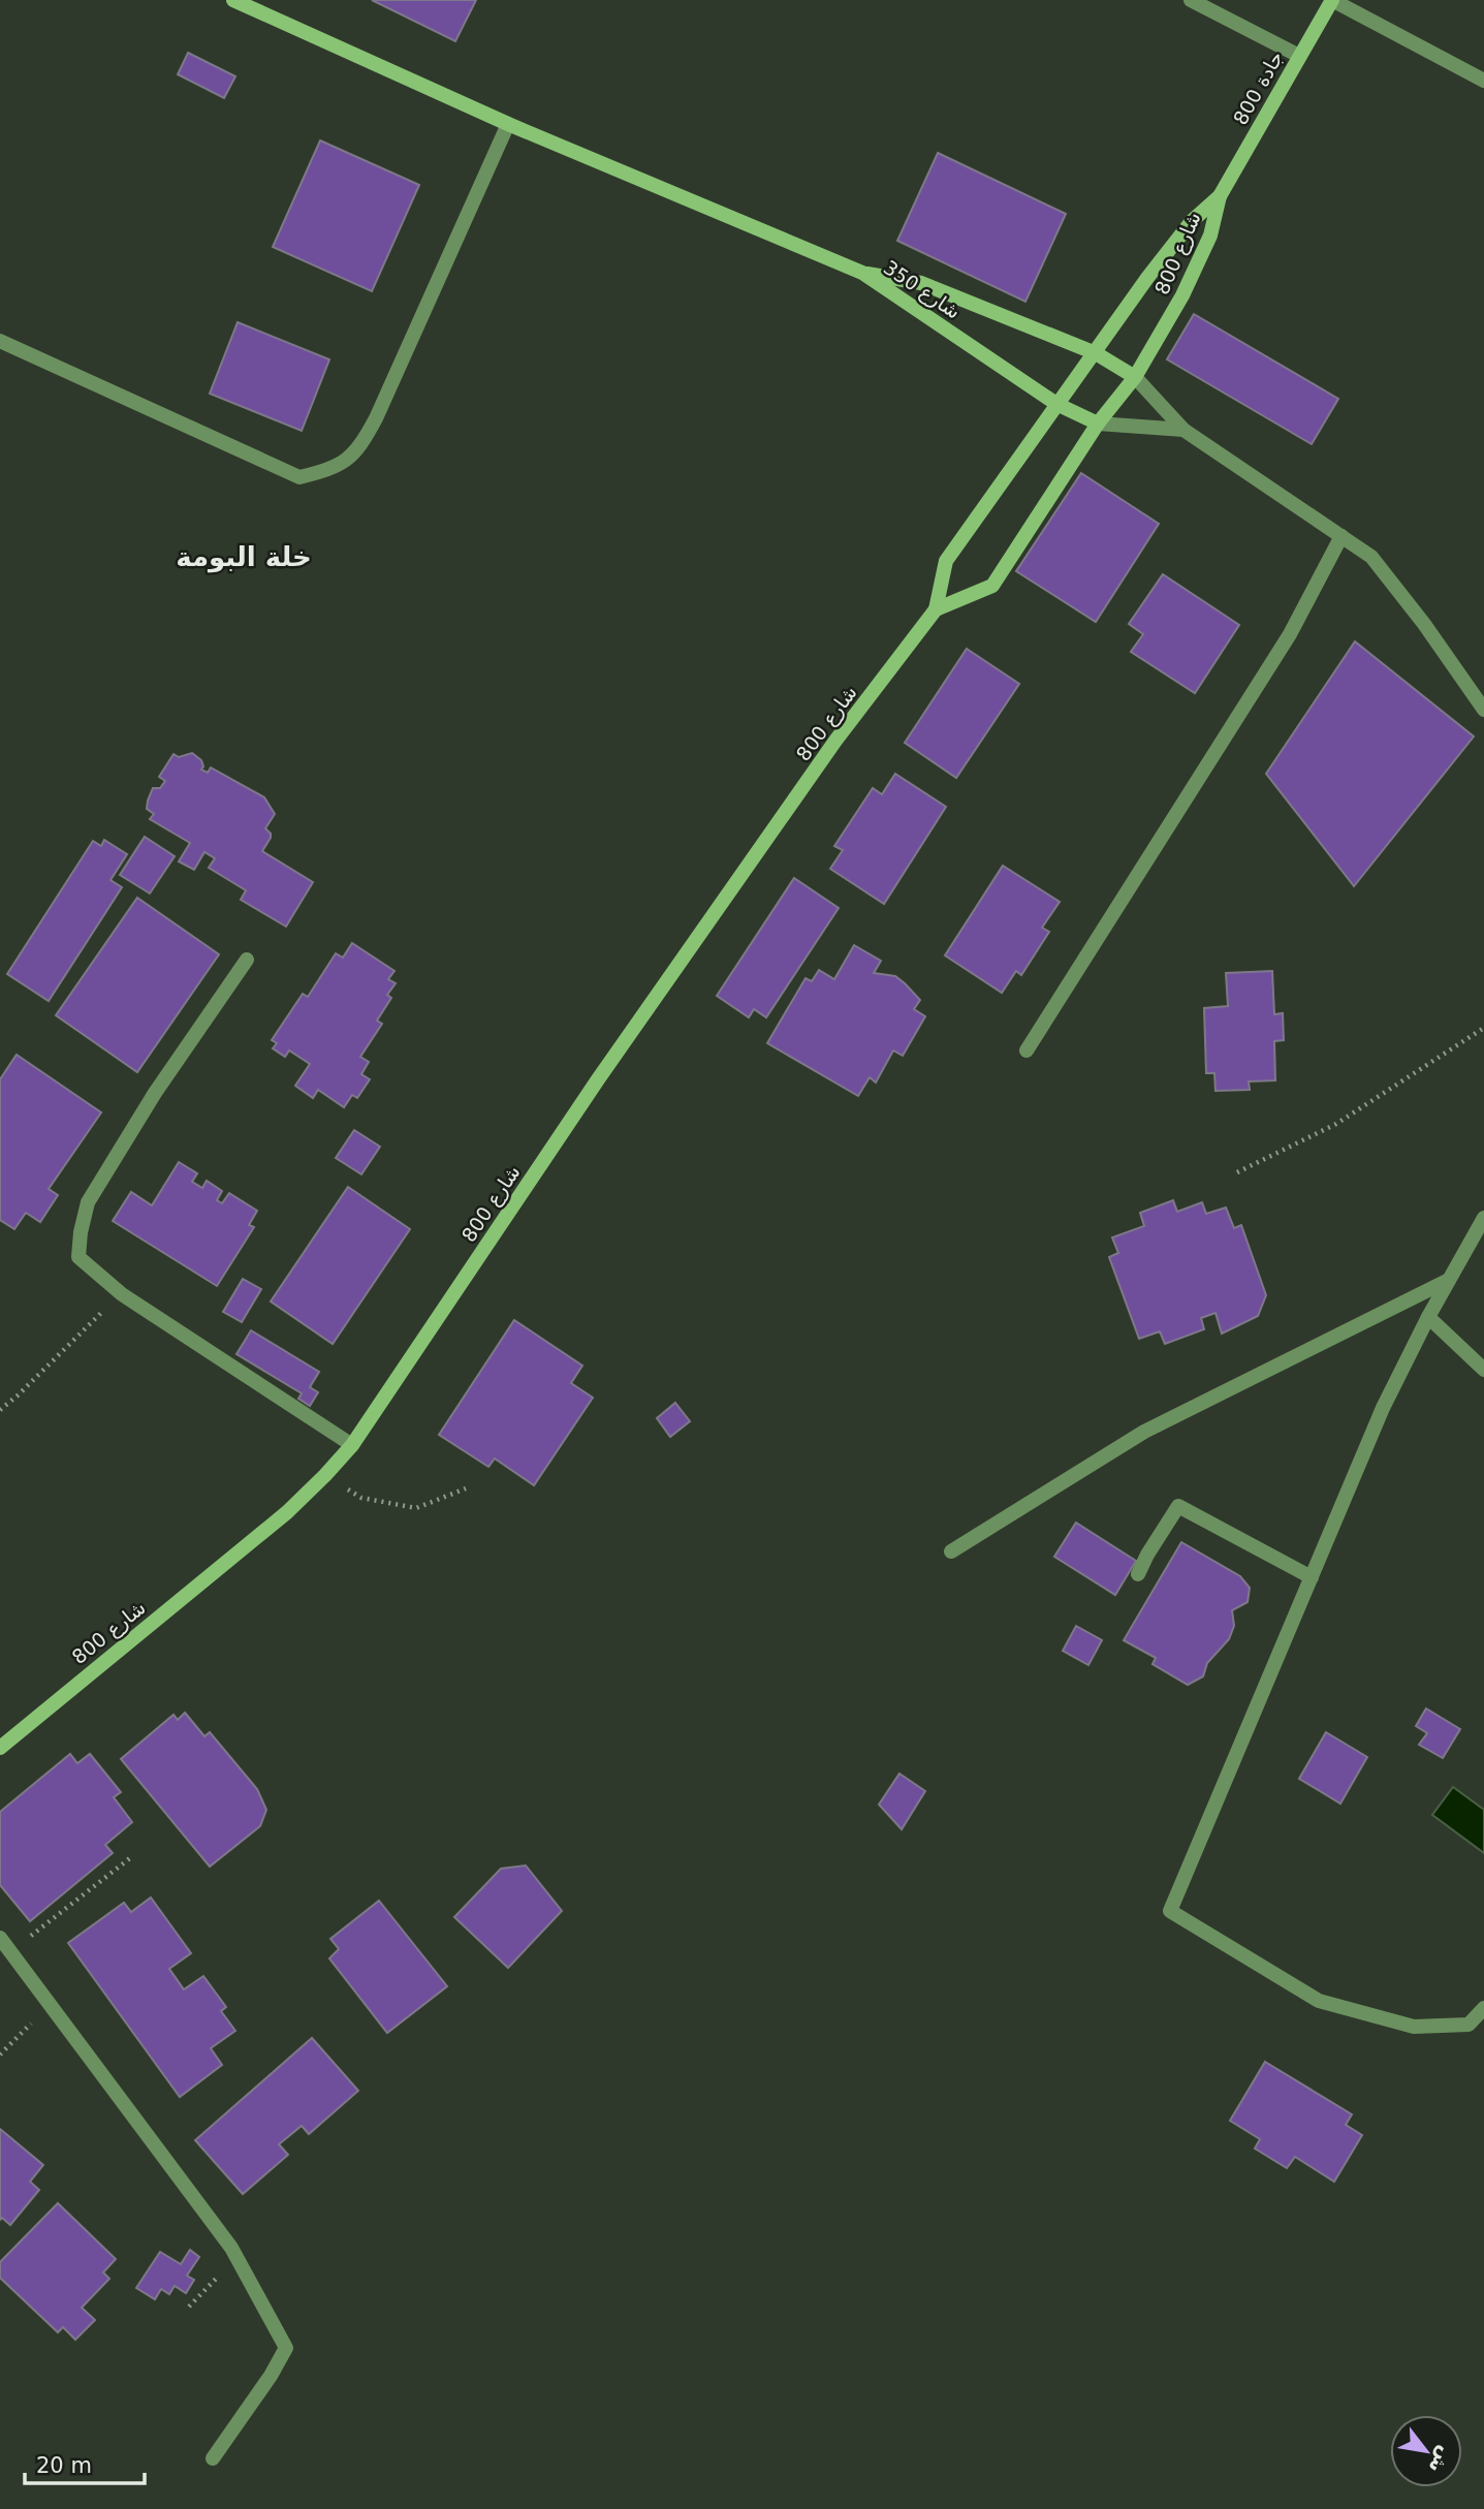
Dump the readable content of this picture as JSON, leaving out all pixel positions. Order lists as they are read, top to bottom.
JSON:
{
  "streets": {
    "main road": ["جادة 800", "شارع 800", "شارع 350"]
  },
  "crossings": [
    ["جادة 800", "شارع 800"],
    ["شارع 800", "شارع 350"]
  ],
  "districts": ["خلة البومة"],
  "scale_bar": "20 m",
  "north": "bottom right"
}
